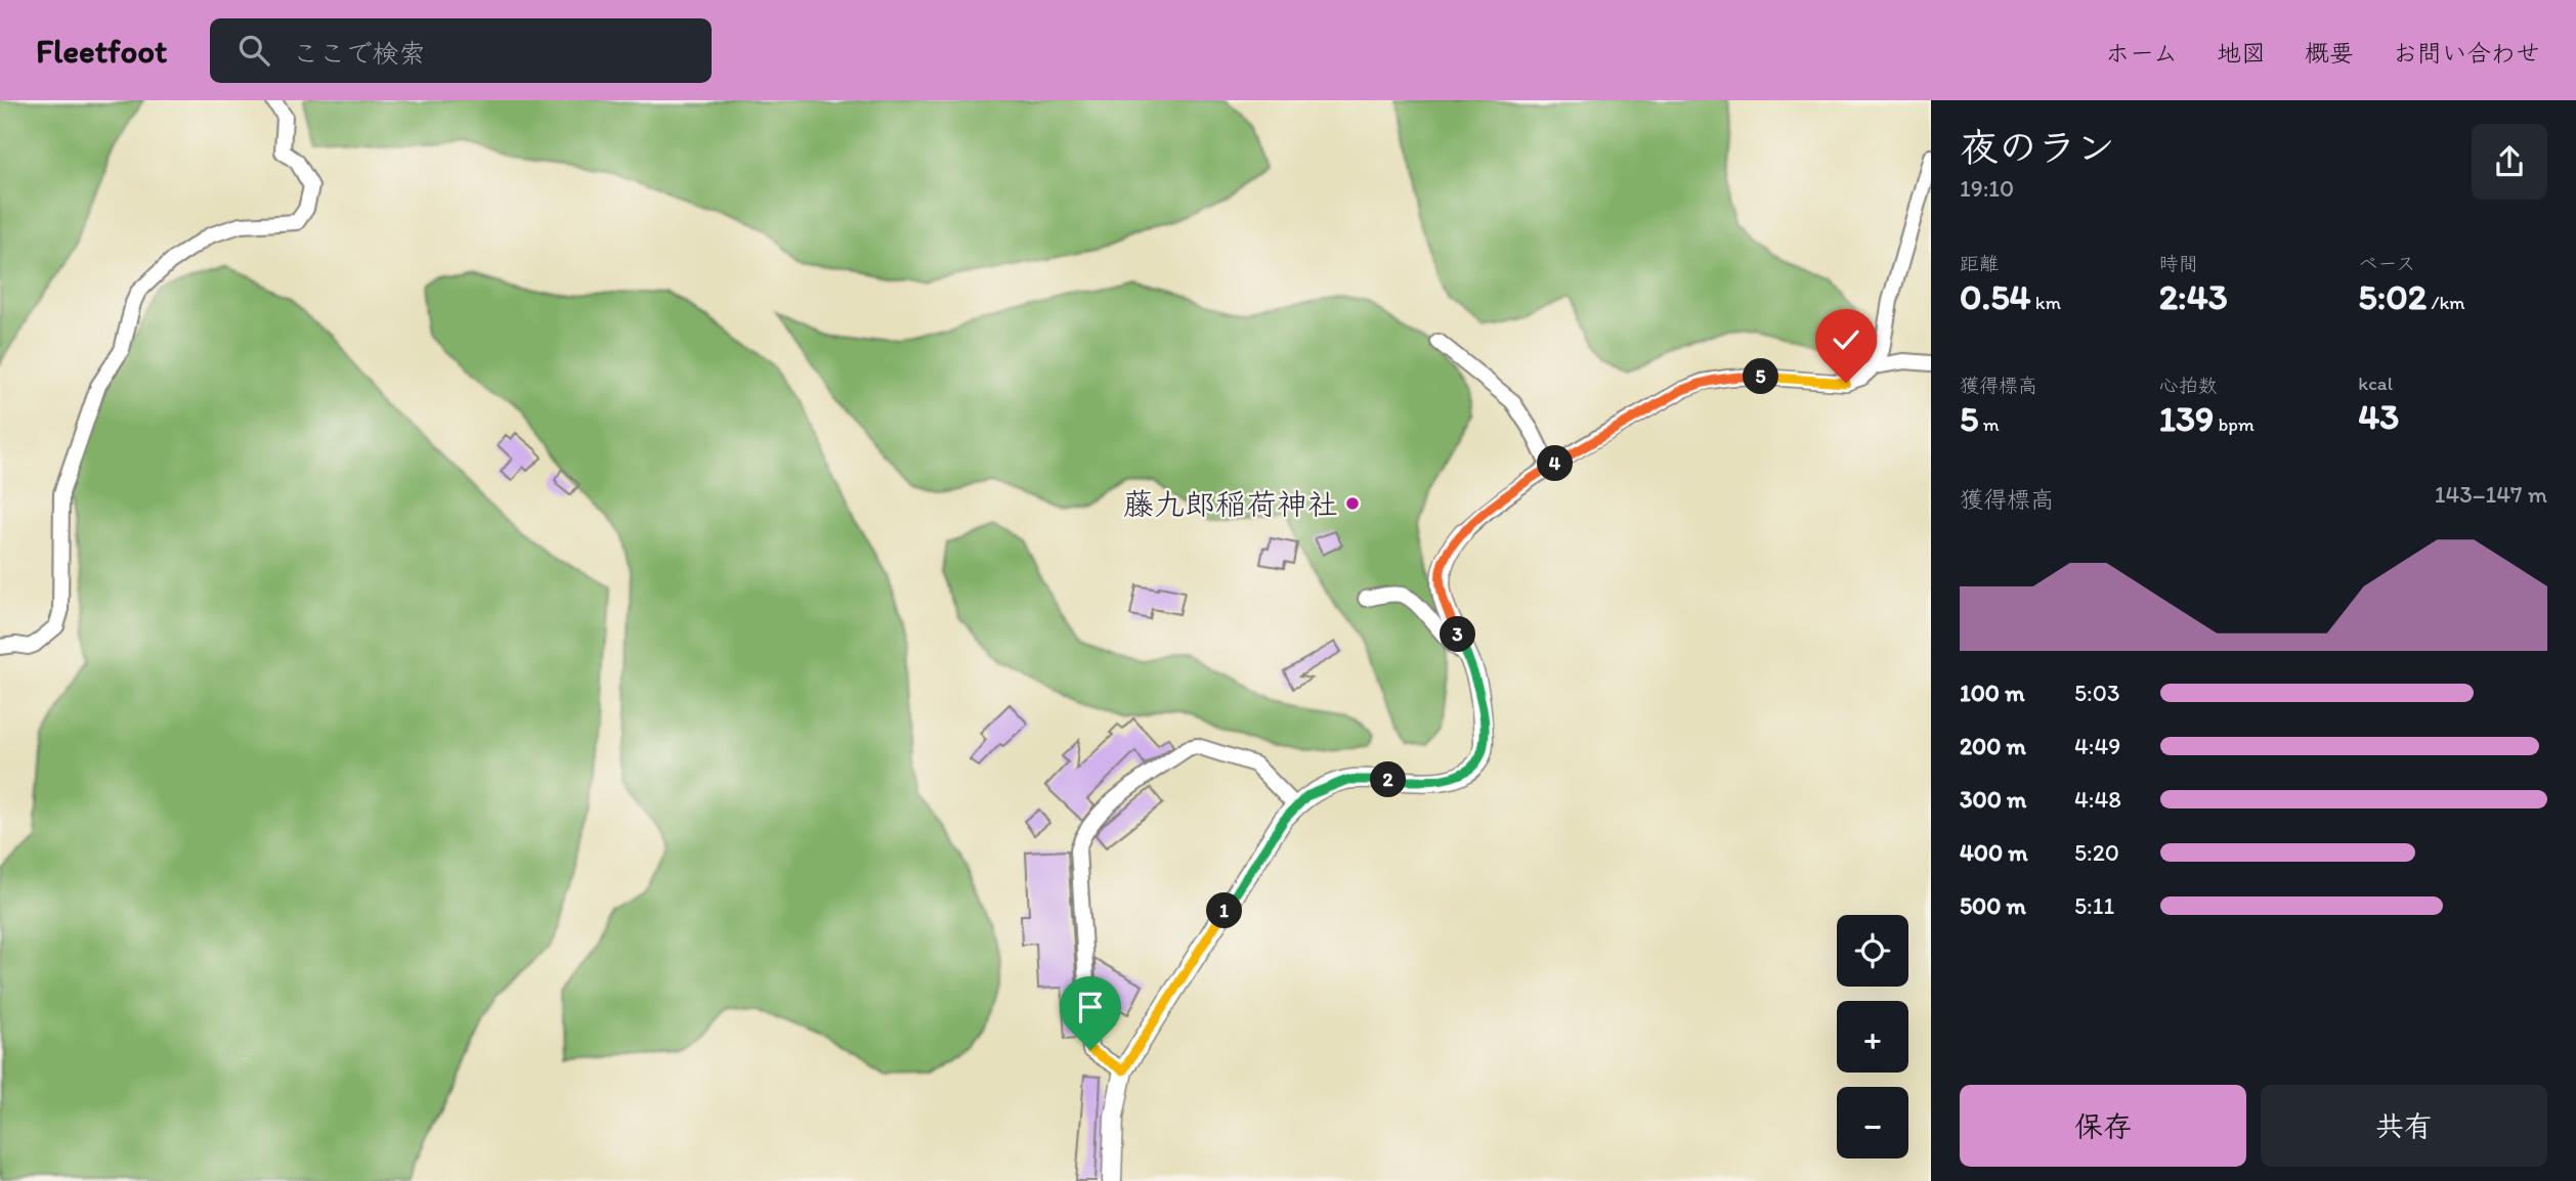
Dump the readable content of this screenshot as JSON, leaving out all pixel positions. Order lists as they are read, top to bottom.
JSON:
{
  "places": ["藤九郎稲荷神社"],
  "page": {
    "header": "Fleetfoot",
    "search": "ここで検索",
    "nav": [
      "ホーム",
      "地図",
      "概要",
      "お問い合わせ"
    ],
    "heading": ["夜のラン", "19:10"],
    "stats": [
      ["距離", "0.54 km"],
      ["時間", "2:43"],
      ["ペース", "5:02 /km"],
      ["獲得標高", "5 m"],
      ["心拍数", "139 bpm"],
      ["kcal", "43"]
    ],
    "pins": [
      "5",
      "4",
      "3",
      "2",
      "1"
    ],
    "chart": ["獲得標高", "143–147 m"],
    "list": [
      {
        "name": "100 m",
        "note": "5:03"
      },
      {
        "name": "200 m",
        "note": "4:49"
      },
      {
        "name": "300 m",
        "note": "4:48"
      },
      {
        "name": "400 m",
        "note": "5:20"
      },
      {
        "name": "500 m",
        "note": "5:11"
      }
    ],
    "map_buttons": ["+", "−"],
    "buttons": ["保存", "共有"]
  }
}
